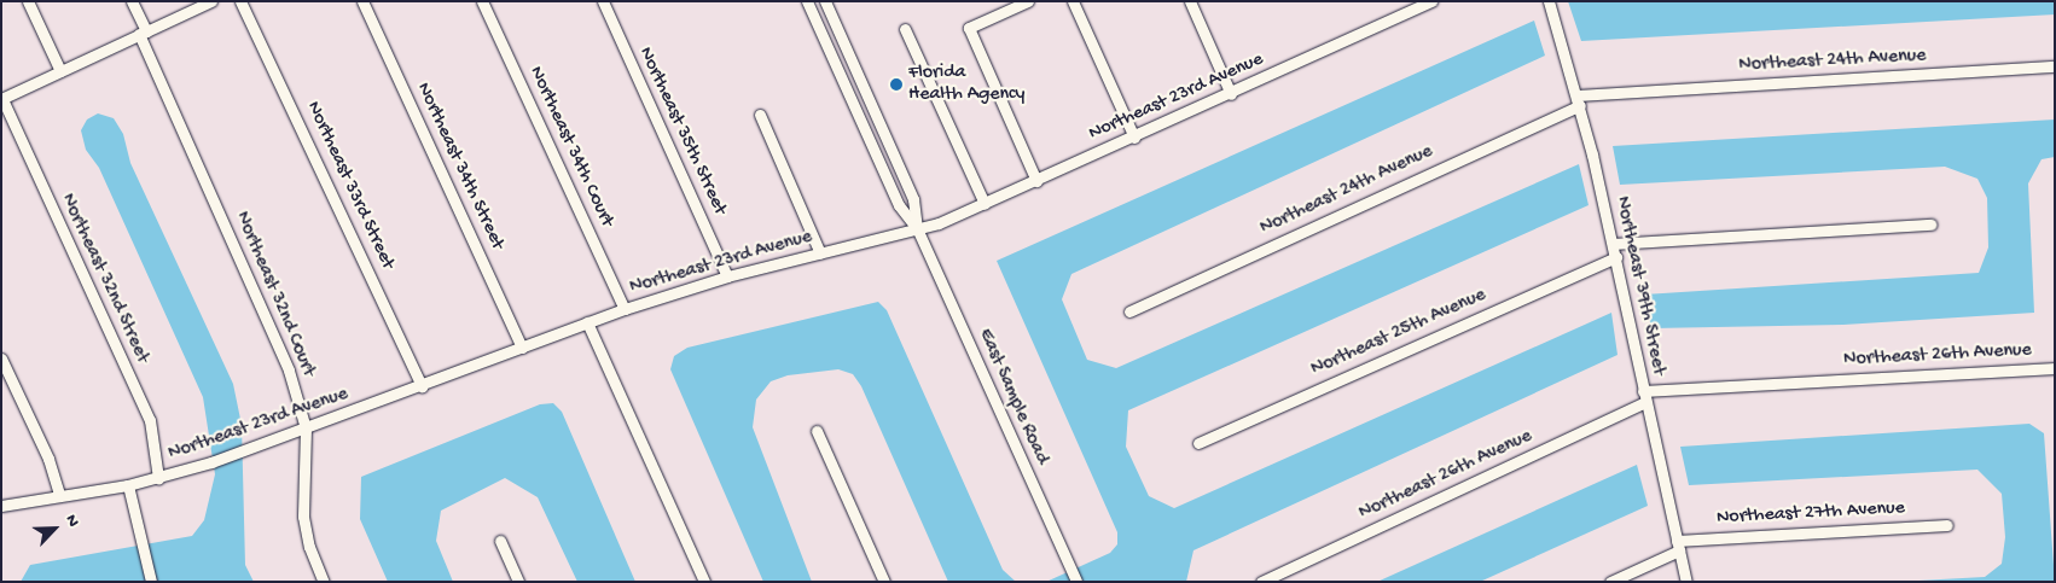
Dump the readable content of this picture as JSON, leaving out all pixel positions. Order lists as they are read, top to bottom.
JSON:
{
  "streets": {
    "street": [
      "Northeast 24th Avenue",
      "Northeast 23rd Avenue",
      "Northeast 35th Street",
      "Northeast 34th Court",
      "Northeast 34th Street",
      "Northeast 33rd Street",
      "Northeast 32nd Street",
      "Northeast 39th Street",
      "Northeast 32nd Court",
      "Northeast 25th Avenue",
      "Northeast 26th Avenue",
      "East Sample Road",
      "Northeast 27th Avenue"
    ]
  },
  "crossings": [
    ["Northeast 24th Avenue", "Northeast 39th Street"],
    ["Northeast 23rd Avenue", "Northeast 35th Street"],
    ["Northeast 23rd Avenue", "Northeast 34th Court"],
    ["Northeast 23rd Avenue", "Northeast 34th Street"],
    ["Northeast 23rd Avenue", "Northeast 33rd Street"],
    ["Northeast 23rd Avenue", "Northeast 32nd Street"],
    ["Northeast 23rd Avenue", "Northeast 32nd Court"],
    ["Northeast 23rd Avenue", "East Sample Road"],
    ["Northeast 39th Street", "Northeast 25th Avenue"],
    ["Northeast 39th Street", "Northeast 26th Avenue"],
    ["Northeast 39th Street", "Northeast 27th Avenue"]
  ],
  "places": ["Florida Health Agency"],
  "north": "top right"
}
